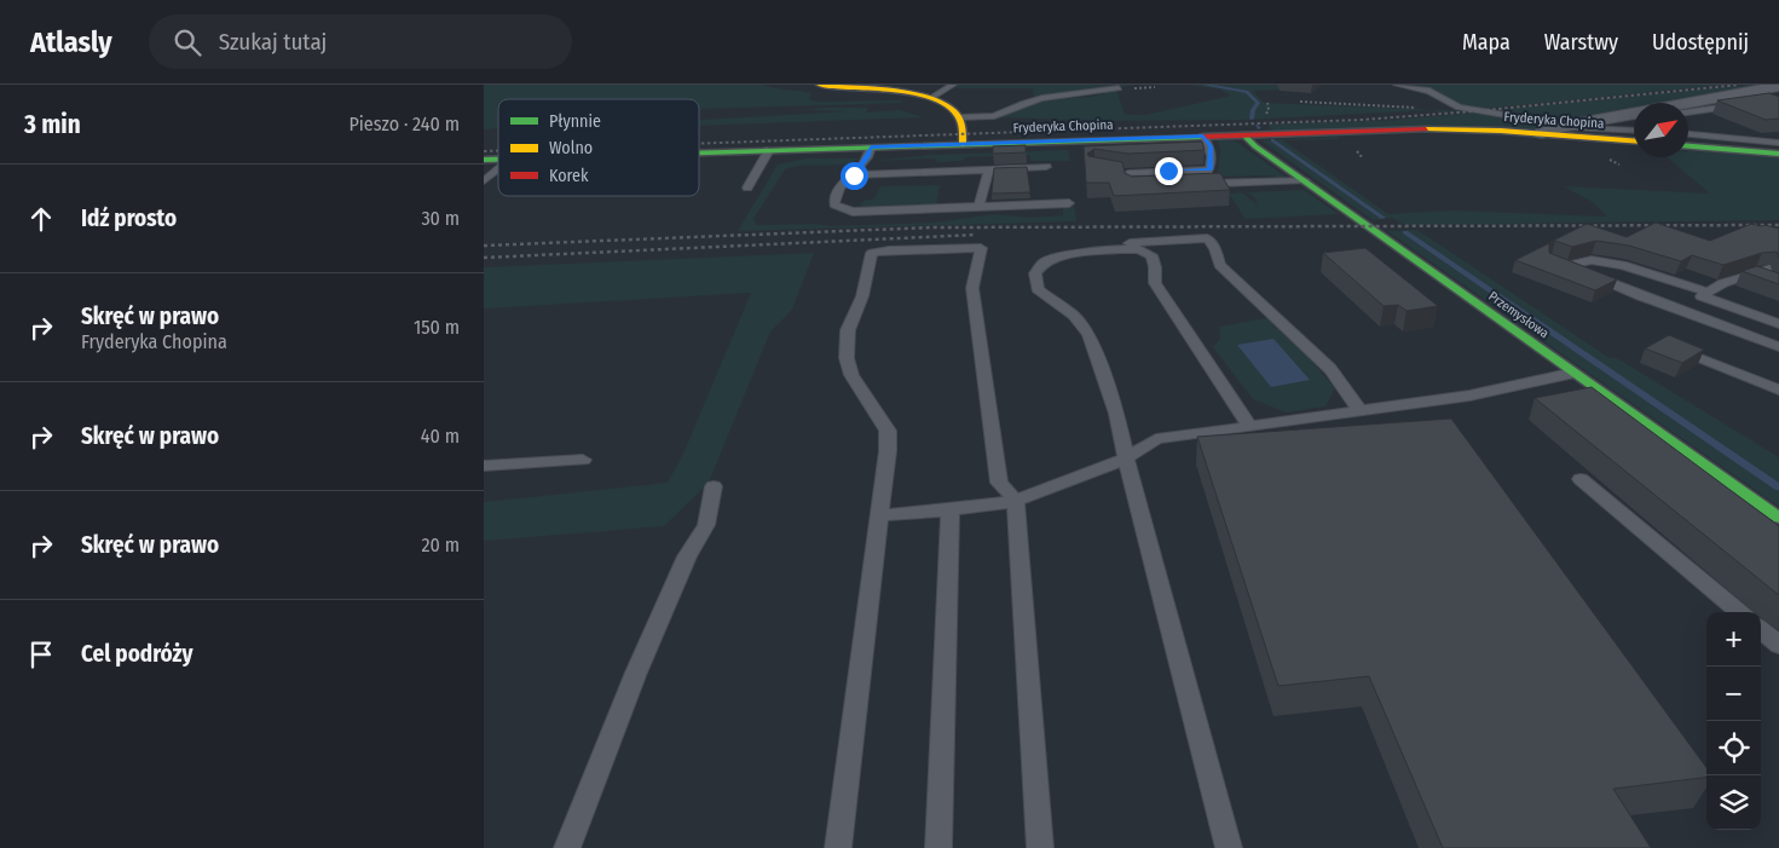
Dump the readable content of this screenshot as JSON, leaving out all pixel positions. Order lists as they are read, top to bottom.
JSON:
{
  "streets": {
    "street": ["Fryderyka Chopina", "Przemysłowa"]
  },
  "crossings": [
    ["Fryderyka Chopina", "Przemysłowa"]
  ],
  "legend": ["Płynnie", "Wolno", "Korek"],
  "north": "top right",
  "page": {
    "header": "Atlasly",
    "search": "Szukaj tutaj",
    "nav": ["Mapa", "Warstwy", "Udostępnij"],
    "heading": ["3 min", "Pieszo · 240 m"],
    "list": [
      ["Idź prosto", "30 m"],
      ["Skręć w prawo", "Fryderyka Chopina", "150 m"],
      ["Skręć w prawo", "40 m"],
      ["Skręć w prawo", "20 m"],
      "Cel podróży"
    ],
    "map_buttons": ["+", "−"]
  }
}
